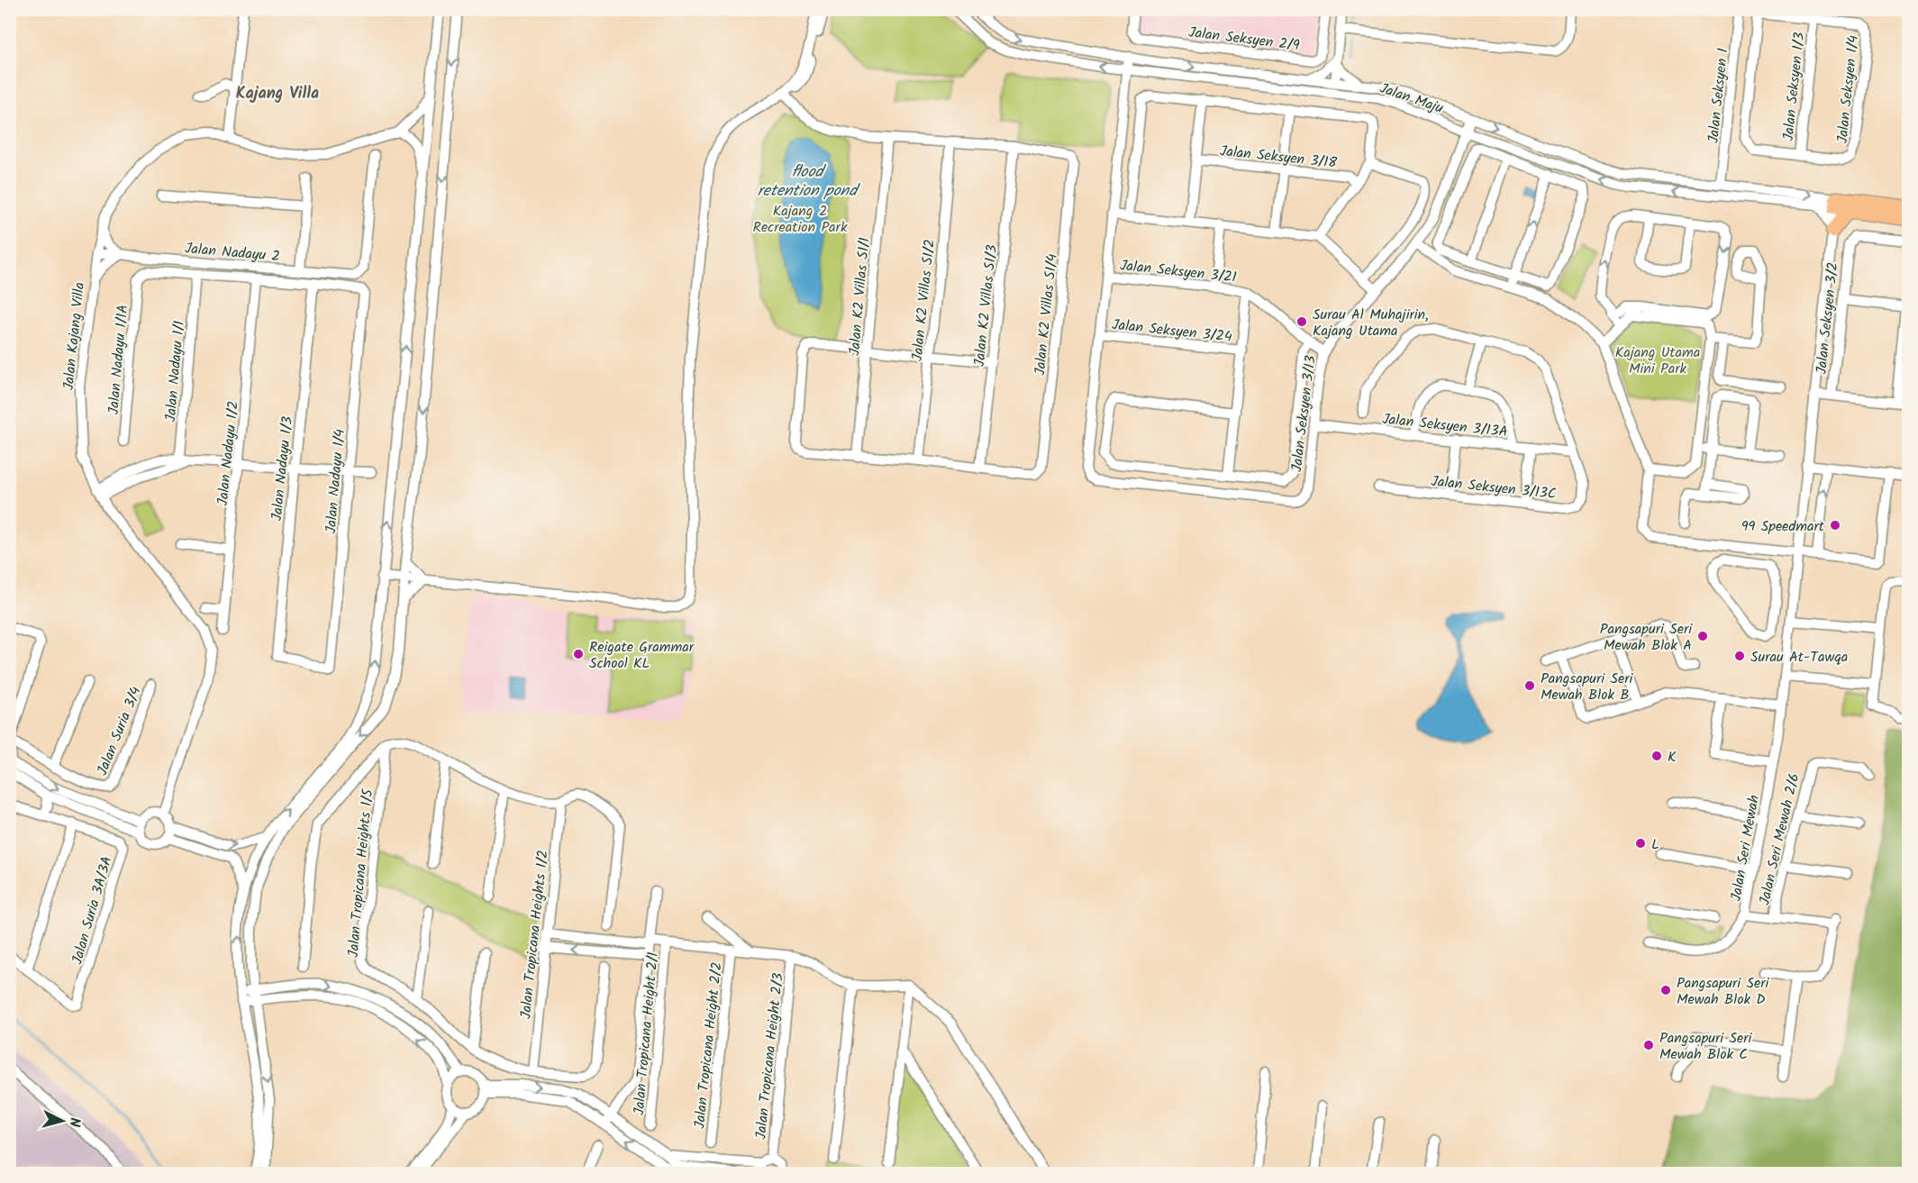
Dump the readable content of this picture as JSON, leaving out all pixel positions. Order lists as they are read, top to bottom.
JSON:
{
  "streets": {
    "street": [
      "Jalan Seksyen 2/9",
      "Jalan Seksyen 1/3",
      "Jalan Seksyen 1/4",
      "Jalan Seksyen 1",
      "Jalan Maju",
      "Jalan Seksyen 3/18",
      "Jalan Nadayu 2",
      "Jalan Seksyen 3/21",
      "Jalan K2 Villas S1/1",
      "Jalan K2 Villas S1/2",
      "Jalan K2 Villas S1/3",
      "Jalan K2 Villas S1/4",
      "Jalan Seksyen 3/2",
      "Jalan Seksyen 3/24",
      "Jalan Kajang Villa",
      "Jalan Nadayu 1/1A",
      "Jalan Nadayu 1/1",
      "Jalan Seksyen 3/13",
      "Jalan Seksyen 3/13A",
      "Jalan Nadayu 1/2",
      "Jalan Nadayu 1/3",
      "Jalan Nadayu 1/4",
      "Jalan Seksyen 3/13C",
      "Jalan Suria 3/4",
      "Jalan Seri Mewah 2/6",
      "Jalan Seri Mewah",
      "Jalan Tropicana Heights 1/5",
      "Jalan Suria 3A/3A",
      "Jalan Tropicana Heights 1/2",
      "Jalan Tropicana Height 2/1",
      "Jalan Tropicana Height 2/2",
      "Jalan Tropicana Height 2/3"
    ]
  },
  "crossings": [
    ["Jalan Seksyen 1/3", "Jalan Seksyen 1/4"],
    ["Jalan Seksyen 1", "Jalan Maju"],
    ["Jalan Maju", "Jalan Seksyen 3/13"],
    ["Jalan Maju", "Jalan Seri Mewah"],
    ["Jalan Nadayu 2", "Jalan Kajang Villa"],
    ["Jalan Seksyen 3/21", "Jalan Seksyen 3/13"],
    ["Jalan K2 Villas S1/3", "Jalan K2 Villas S1/4"],
    ["Jalan Seksyen 3/24", "Jalan Seksyen 3/13"],
    ["Jalan Nadayu 1/1A", "Jalan Nadayu 1/1"],
    ["Jalan Seksyen 3/13", "Jalan Seksyen 3/13A"],
    ["Jalan Seksyen 3/13A", "Jalan Seksyen 3/13C"],
    ["Jalan Nadayu 1/3", "Jalan Nadayu 1/4"],
    ["Jalan Tropicana Heights 1/5", "Jalan Tropicana Heights 1/2"]
  ],
  "districts": ["Kajang Villa"],
  "water": ["flood retention pond"],
  "parks": ["Kajang 2 Recreation Park", "Kajang Utama Mini Park"],
  "places": [
    "Surau Al Muhajirin, Kajang Utama",
    "99 Speedmart",
    "Pangsapuri Seri Mewah Blok A",
    "Reigate Grammar School KL",
    "Surau At-Tawqa",
    "Pangsapuri Seri Mewah Blok B",
    "K",
    "L",
    "Pangsapuri Seri Mewah Blok D",
    "Pangsapuri Seri Mewah Blok C"
  ],
  "north": "right"
}
